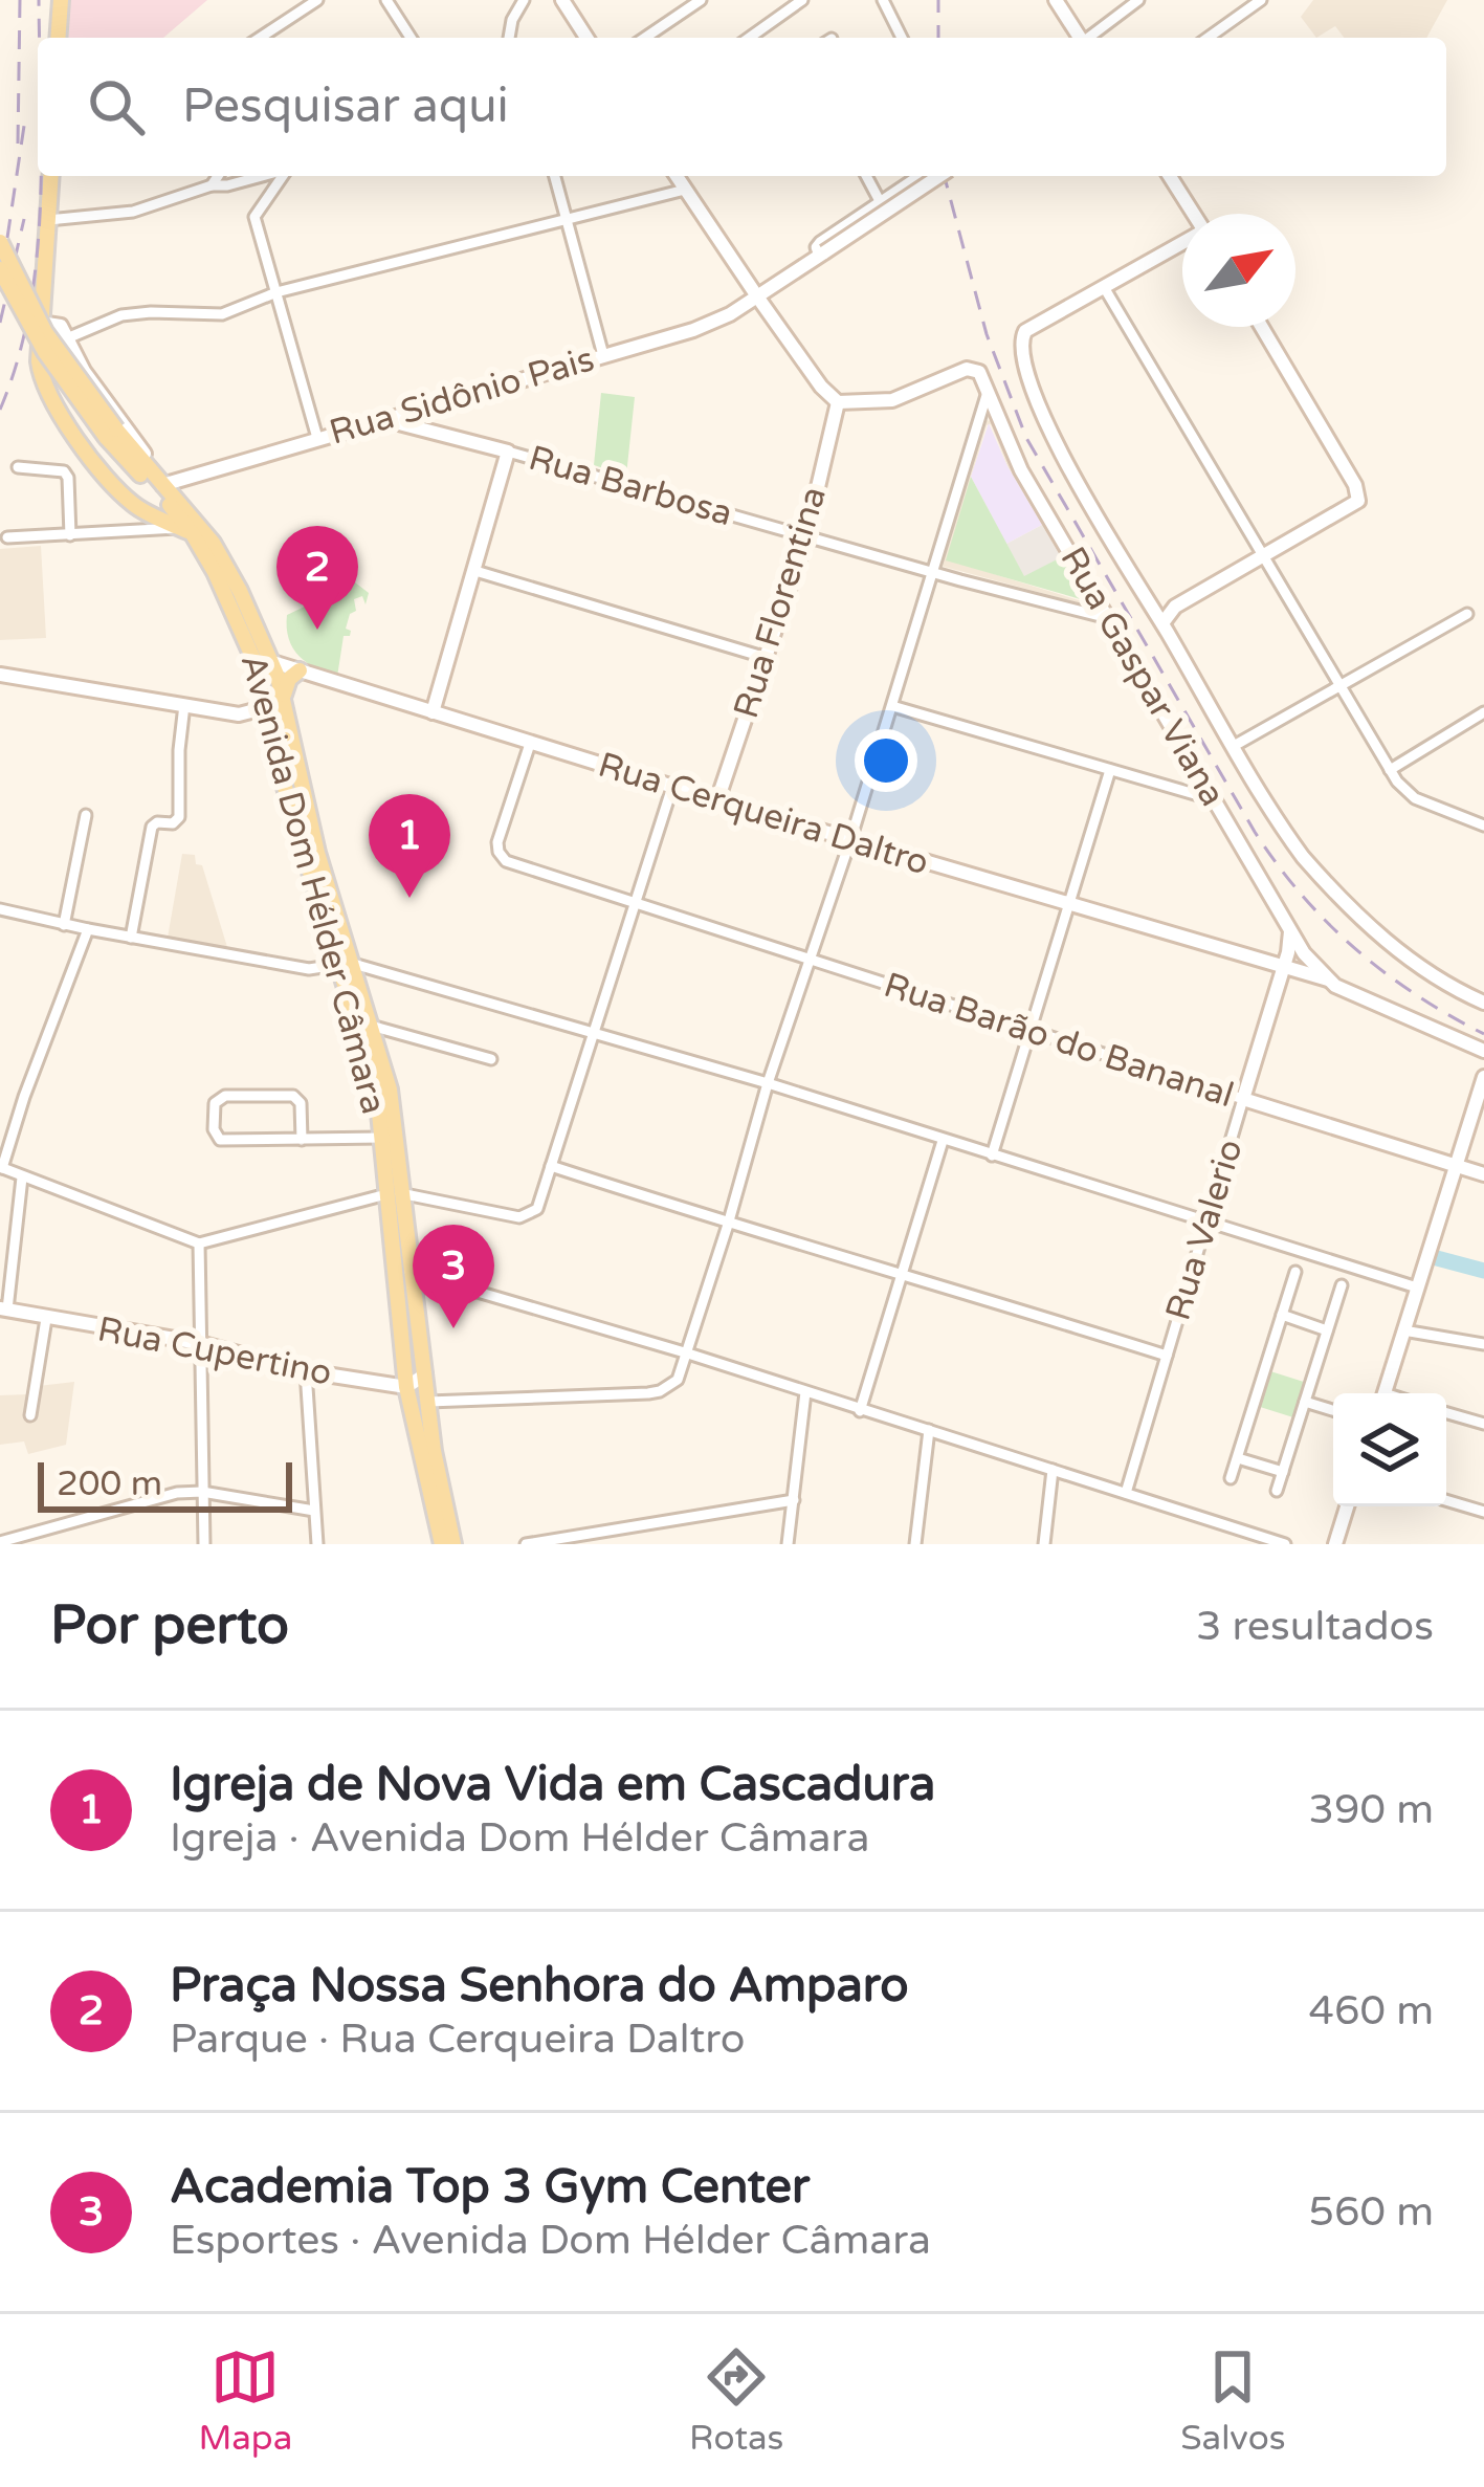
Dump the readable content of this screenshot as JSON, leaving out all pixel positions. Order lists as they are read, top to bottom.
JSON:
{
  "streets": {
    "main road": [
      "Rua Sidônio Pais",
      "Rua Barbosa",
      "Rua Florentina",
      "Rua Gaspar Viana",
      "Rua Cerqueira Daltro",
      "Avenida Dom Hélder Câmara",
      "Rua Barão do Bananal",
      "Rua Valerio",
      "Rua Cupertino"
    ]
  },
  "crossings": [
    ["Rua Sidônio Pais", "Rua Barbosa"],
    ["Rua Sidônio Pais", "Avenida Dom Hélder Câmara"],
    ["Rua Barbosa", "Rua Florentina"],
    ["Rua Barbosa", "Rua Gaspar Viana"],
    ["Rua Florentina", "Rua Gaspar Viana"],
    ["Rua Florentina", "Rua Cerqueira Daltro"],
    ["Rua Gaspar Viana", "Rua Cerqueira Daltro"],
    ["Rua Cerqueira Daltro", "Avenida Dom Hélder Câmara"],
    ["Rua Cerqueira Daltro", "Rua Barão do Bananal"],
    ["Rua Cerqueira Daltro", "Rua Valerio"],
    ["Avenida Dom Hélder Câmara", "Rua Cupertino"],
    ["Rua Barão do Bananal", "Rua Valerio"]
  ],
  "scale_bar": "200 m",
  "north": "top right",
  "page": {
    "search": "Pesquisar aqui",
    "pins": ["2", "1", "3"],
    "scale": "200 m",
    "heading": ["Por perto", "3 resultados"],
    "list": [
      {
        "mark": "1",
        "name": "Igreja de Nova Vida em Cascadura",
        "note": "Igreja · Avenida Dom Hélder Câmara",
        "value": "390 m"
      },
      {
        "mark": "2",
        "name": "Praça Nossa Senhora do Amparo",
        "note": "Parque · Rua Cerqueira Daltro",
        "value": "460 m"
      },
      {
        "mark": "3",
        "name": "Academia Top 3 Gym Center",
        "note": "Esportes · Avenida Dom Hélder Câmara",
        "value": "560 m"
      }
    ],
    "nav": ["Mapa", "Rotas", "Salvos"]
  }
}
